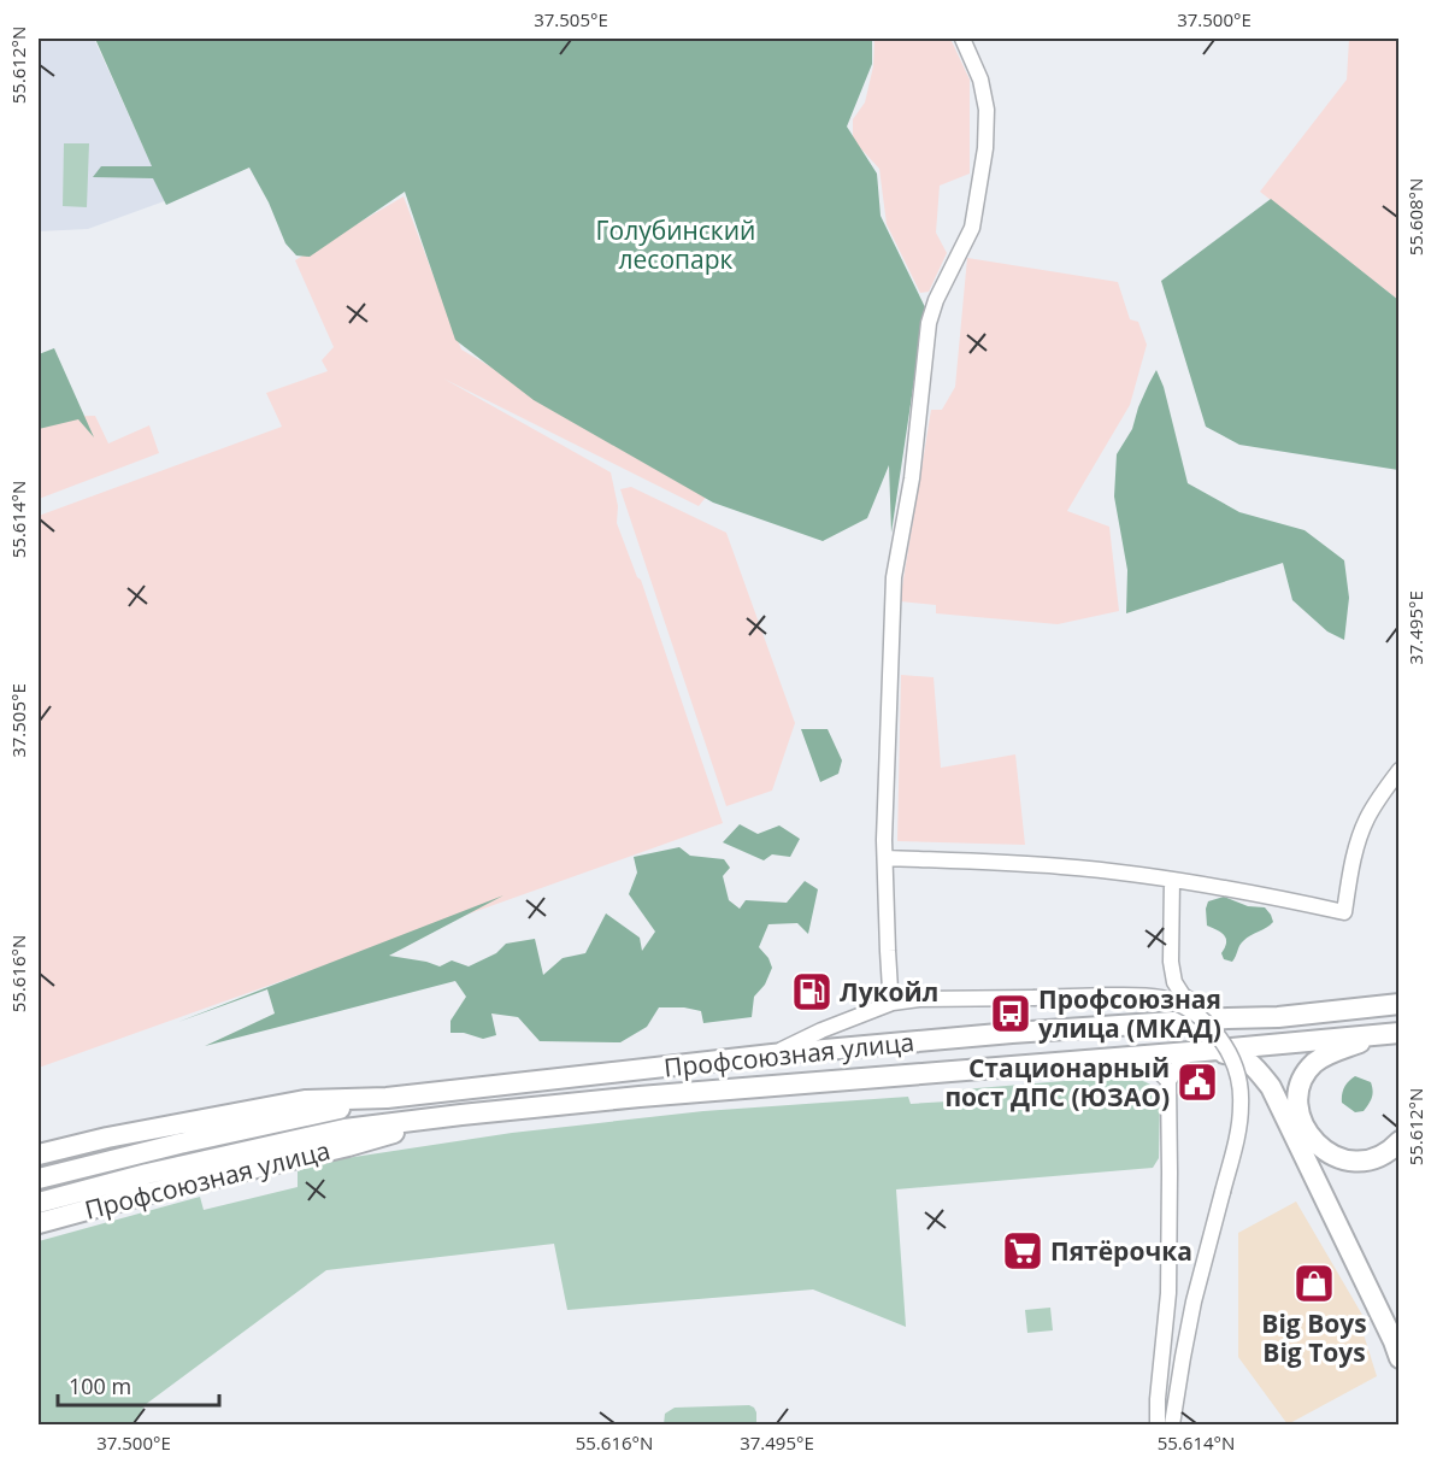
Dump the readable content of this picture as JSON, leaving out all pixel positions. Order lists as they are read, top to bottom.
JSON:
{
  "streets": {
    "main road": ["Профсоюзная улица"]
  },
  "parks": ["Голубинский лесопарк"],
  "places": {
    "fuel station": ["Лукойл"],
    "bus stop": ["Профсоюзная улица (МКАД)"],
    "public building": ["Стационарный пост ДПС (ЮЗАО)"],
    "supermarket": ["Пятёрочка"],
    "shop": ["Big Boys Big Toys"]
  },
  "scale_bar": "100 m",
  "coordinates": [
    "37.505°E",
    "37.500°E",
    "55.612°N",
    "55.608°N",
    "55.614°N",
    "37.495°E",
    "55.616°N"
  ]
}
